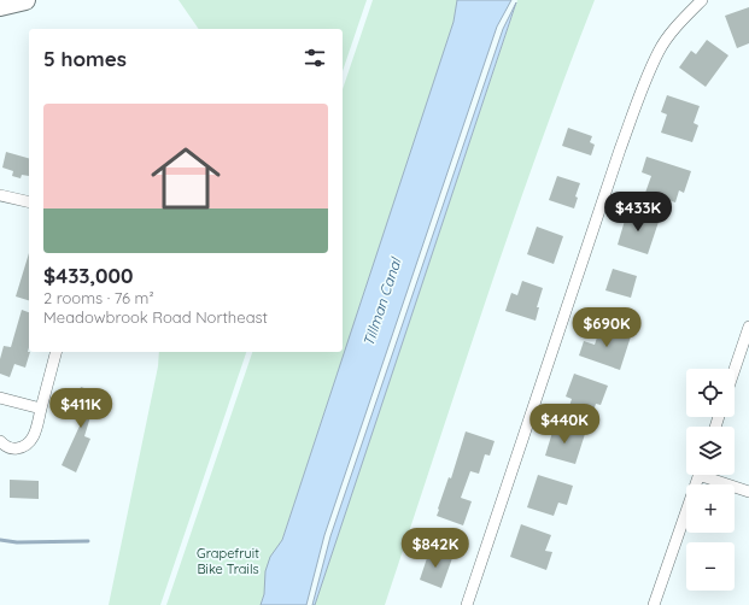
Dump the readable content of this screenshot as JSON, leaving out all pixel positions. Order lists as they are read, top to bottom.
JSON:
{
  "water": ["Tillman Canal"],
  "parks": ["Grapefruit Bike Trails"],
  "page": {
    "heading": "5 homes",
    "list": [
      {
        "name": "$433,000",
        "note": "2 rooms · 76 m² · Meadowbrook Road Northeast"
      }
    ],
    "price": [
      "$433K",
      "$690K",
      "$411K",
      "$440K",
      "$842K"
    ],
    "map_buttons": ["+", "−"]
  }
}
